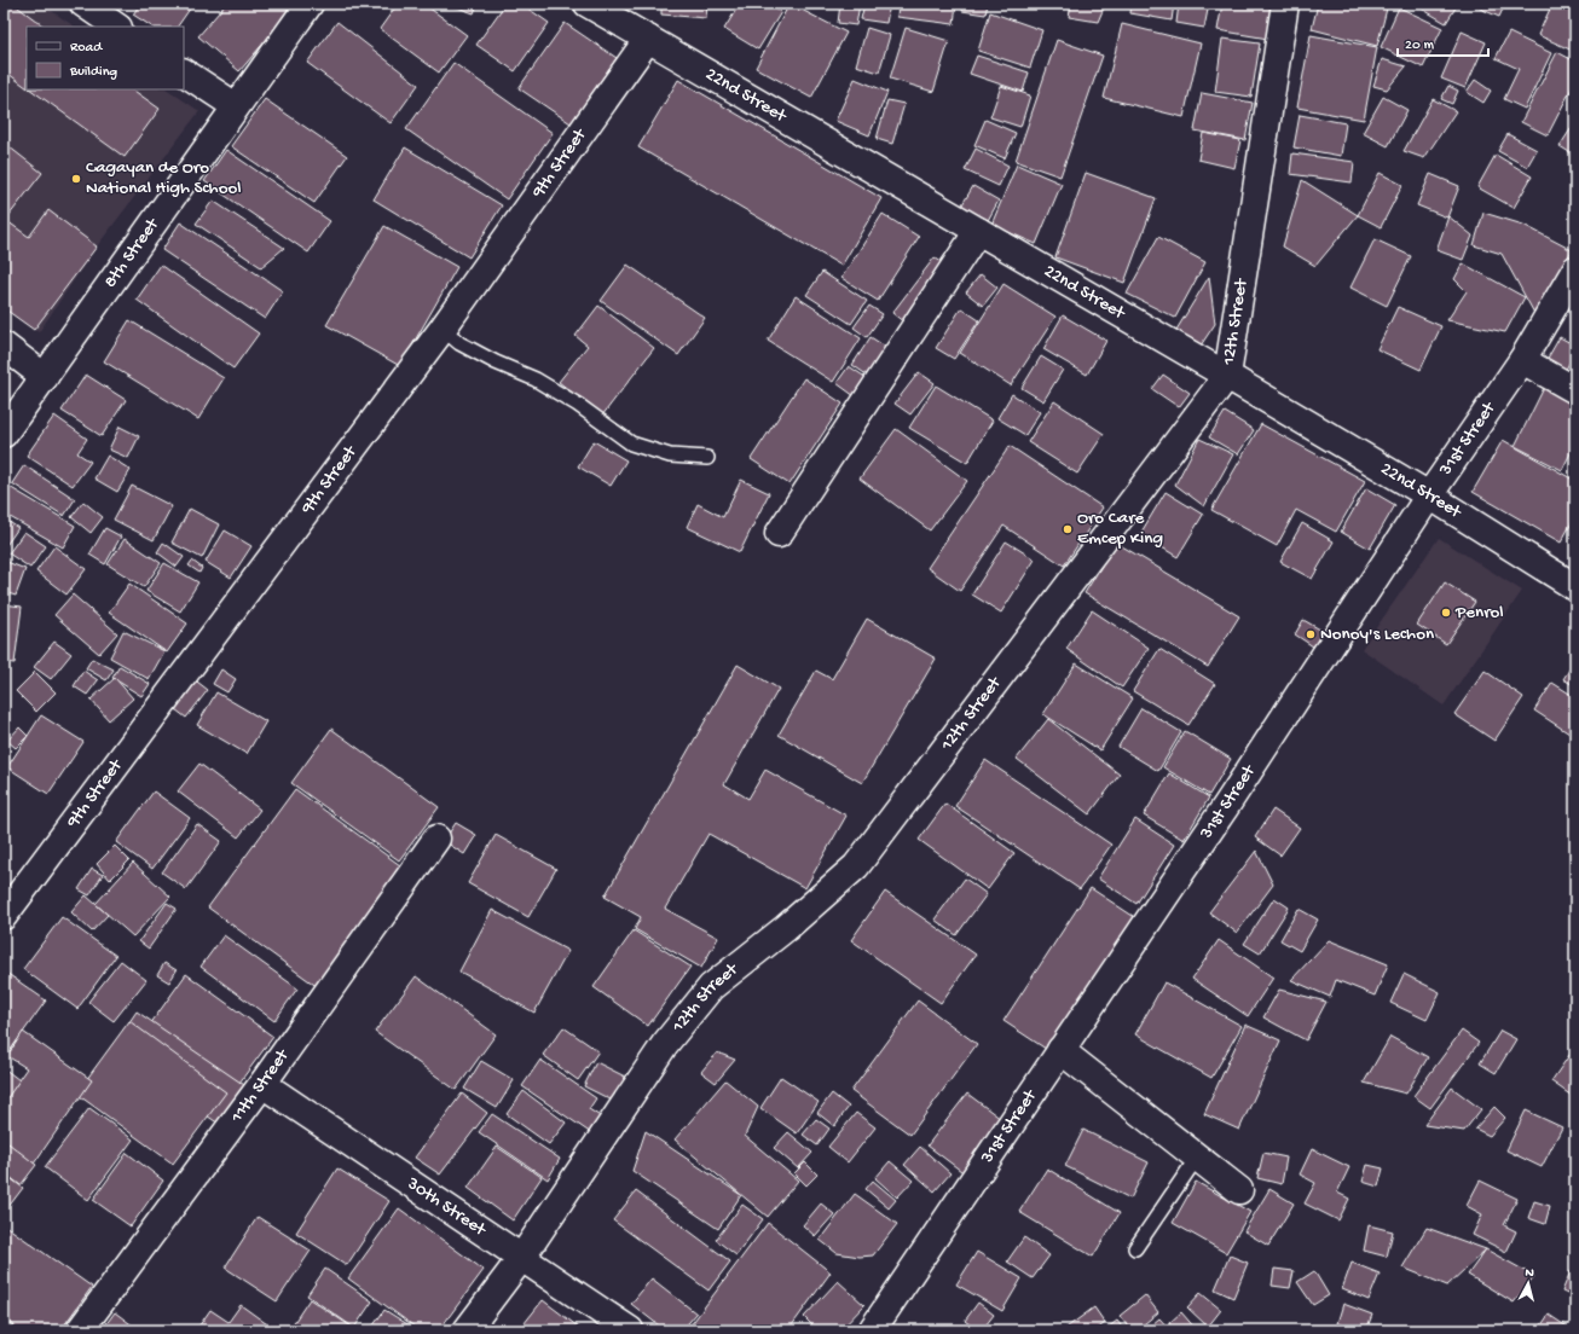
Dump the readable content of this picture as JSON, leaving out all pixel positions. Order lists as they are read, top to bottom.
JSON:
{
  "streets": {
    "street": [
      "22nd Street",
      "9th Street",
      "8th Street",
      "12th Street",
      "31st Street",
      "11th Street",
      "30th Street"
    ]
  },
  "crossings": [
    ["22nd Street", "9th Street"],
    ["22nd Street", "12th Street"],
    ["22nd Street", "31st Street"],
    ["12th Street", "30th Street"],
    ["11th Street", "30th Street"]
  ],
  "places": [
    "Cagayan de Oro National High School",
    "Oro Care Emcep King",
    "Penrol",
    "Nonoy's Lechon"
  ],
  "legend": ["Road", "Building"],
  "scale_bar": "20 m",
  "north": "top"
}
